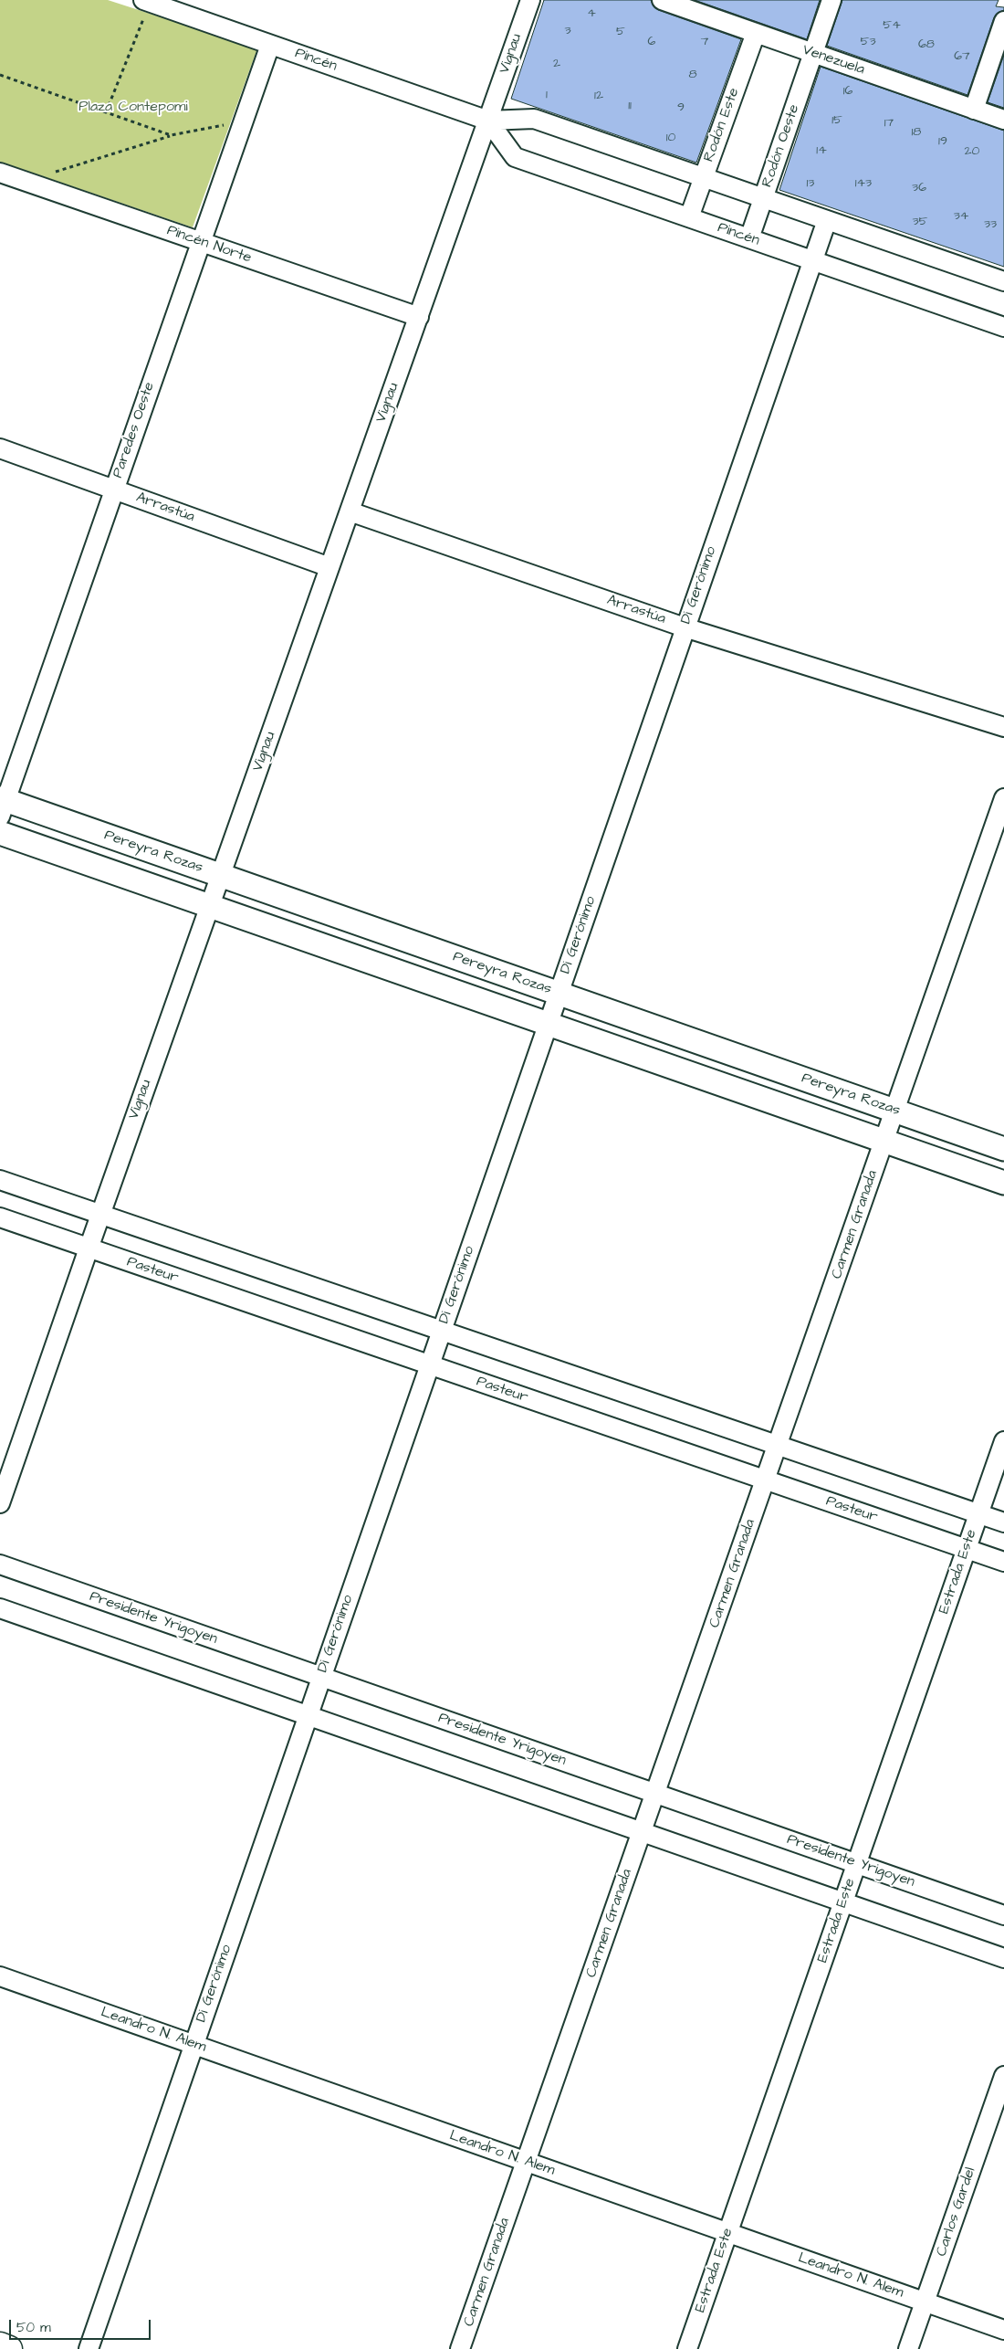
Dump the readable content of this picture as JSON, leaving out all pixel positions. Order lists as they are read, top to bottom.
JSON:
{
  "streets": {
    "street": [
      "Vignau",
      "Pincén",
      "Venezuela",
      "Rodón Este",
      "Rodón Oeste",
      "Pincén Norte",
      "Paredes Oeste",
      "Arrastúa",
      "Di Gerónimo",
      "Pereyra Rozas",
      "Carmen Granada",
      "Pasteur",
      "Estrada Este",
      "Presidente Yrigoyen",
      "Leandro N. Alem",
      "Carlos Gardel"
    ]
  },
  "crossings": [
    ["Vignau", "Pincén"],
    ["Vignau", "Pincén Norte"],
    ["Vignau", "Arrastúa"],
    ["Vignau", "Pereyra Rozas"],
    ["Vignau", "Pasteur"],
    ["Pincén", "Rodón Este"],
    ["Pincén", "Rodón Oeste"],
    ["Pincén", "Paredes Oeste"],
    ["Pincén", "Di Gerónimo"],
    ["Venezuela", "Rodón Este"],
    ["Venezuela", "Rodón Oeste"],
    ["Pincén Norte", "Paredes Oeste"],
    ["Paredes Oeste", "Arrastúa"],
    ["Paredes Oeste", "Pereyra Rozas"],
    ["Arrastúa", "Di Gerónimo"],
    ["Di Gerónimo", "Pereyra Rozas"],
    ["Di Gerónimo", "Pasteur"],
    ["Di Gerónimo", "Presidente Yrigoyen"],
    ["Di Gerónimo", "Leandro N. Alem"],
    ["Pereyra Rozas", "Carmen Granada"],
    ["Carmen Granada", "Pasteur"],
    ["Carmen Granada", "Presidente Yrigoyen"],
    ["Carmen Granada", "Leandro N. Alem"],
    ["Pasteur", "Estrada Este"],
    ["Estrada Este", "Presidente Yrigoyen"],
    ["Estrada Este", "Leandro N. Alem"],
    ["Leandro N. Alem", "Carlos Gardel"]
  ],
  "parks": ["Plaza Contepomi"],
  "house_numbers": [
    "4",
    "54",
    "3",
    "5",
    "6",
    "7",
    "53",
    "68",
    "67",
    "2",
    "8",
    "16",
    "1",
    "12",
    "11",
    "9",
    "15",
    "17",
    "18",
    "10",
    "19",
    "14",
    "20",
    "13",
    "143",
    "36",
    "34",
    "35",
    "33"
  ],
  "scale_bar": "50 m"
}
